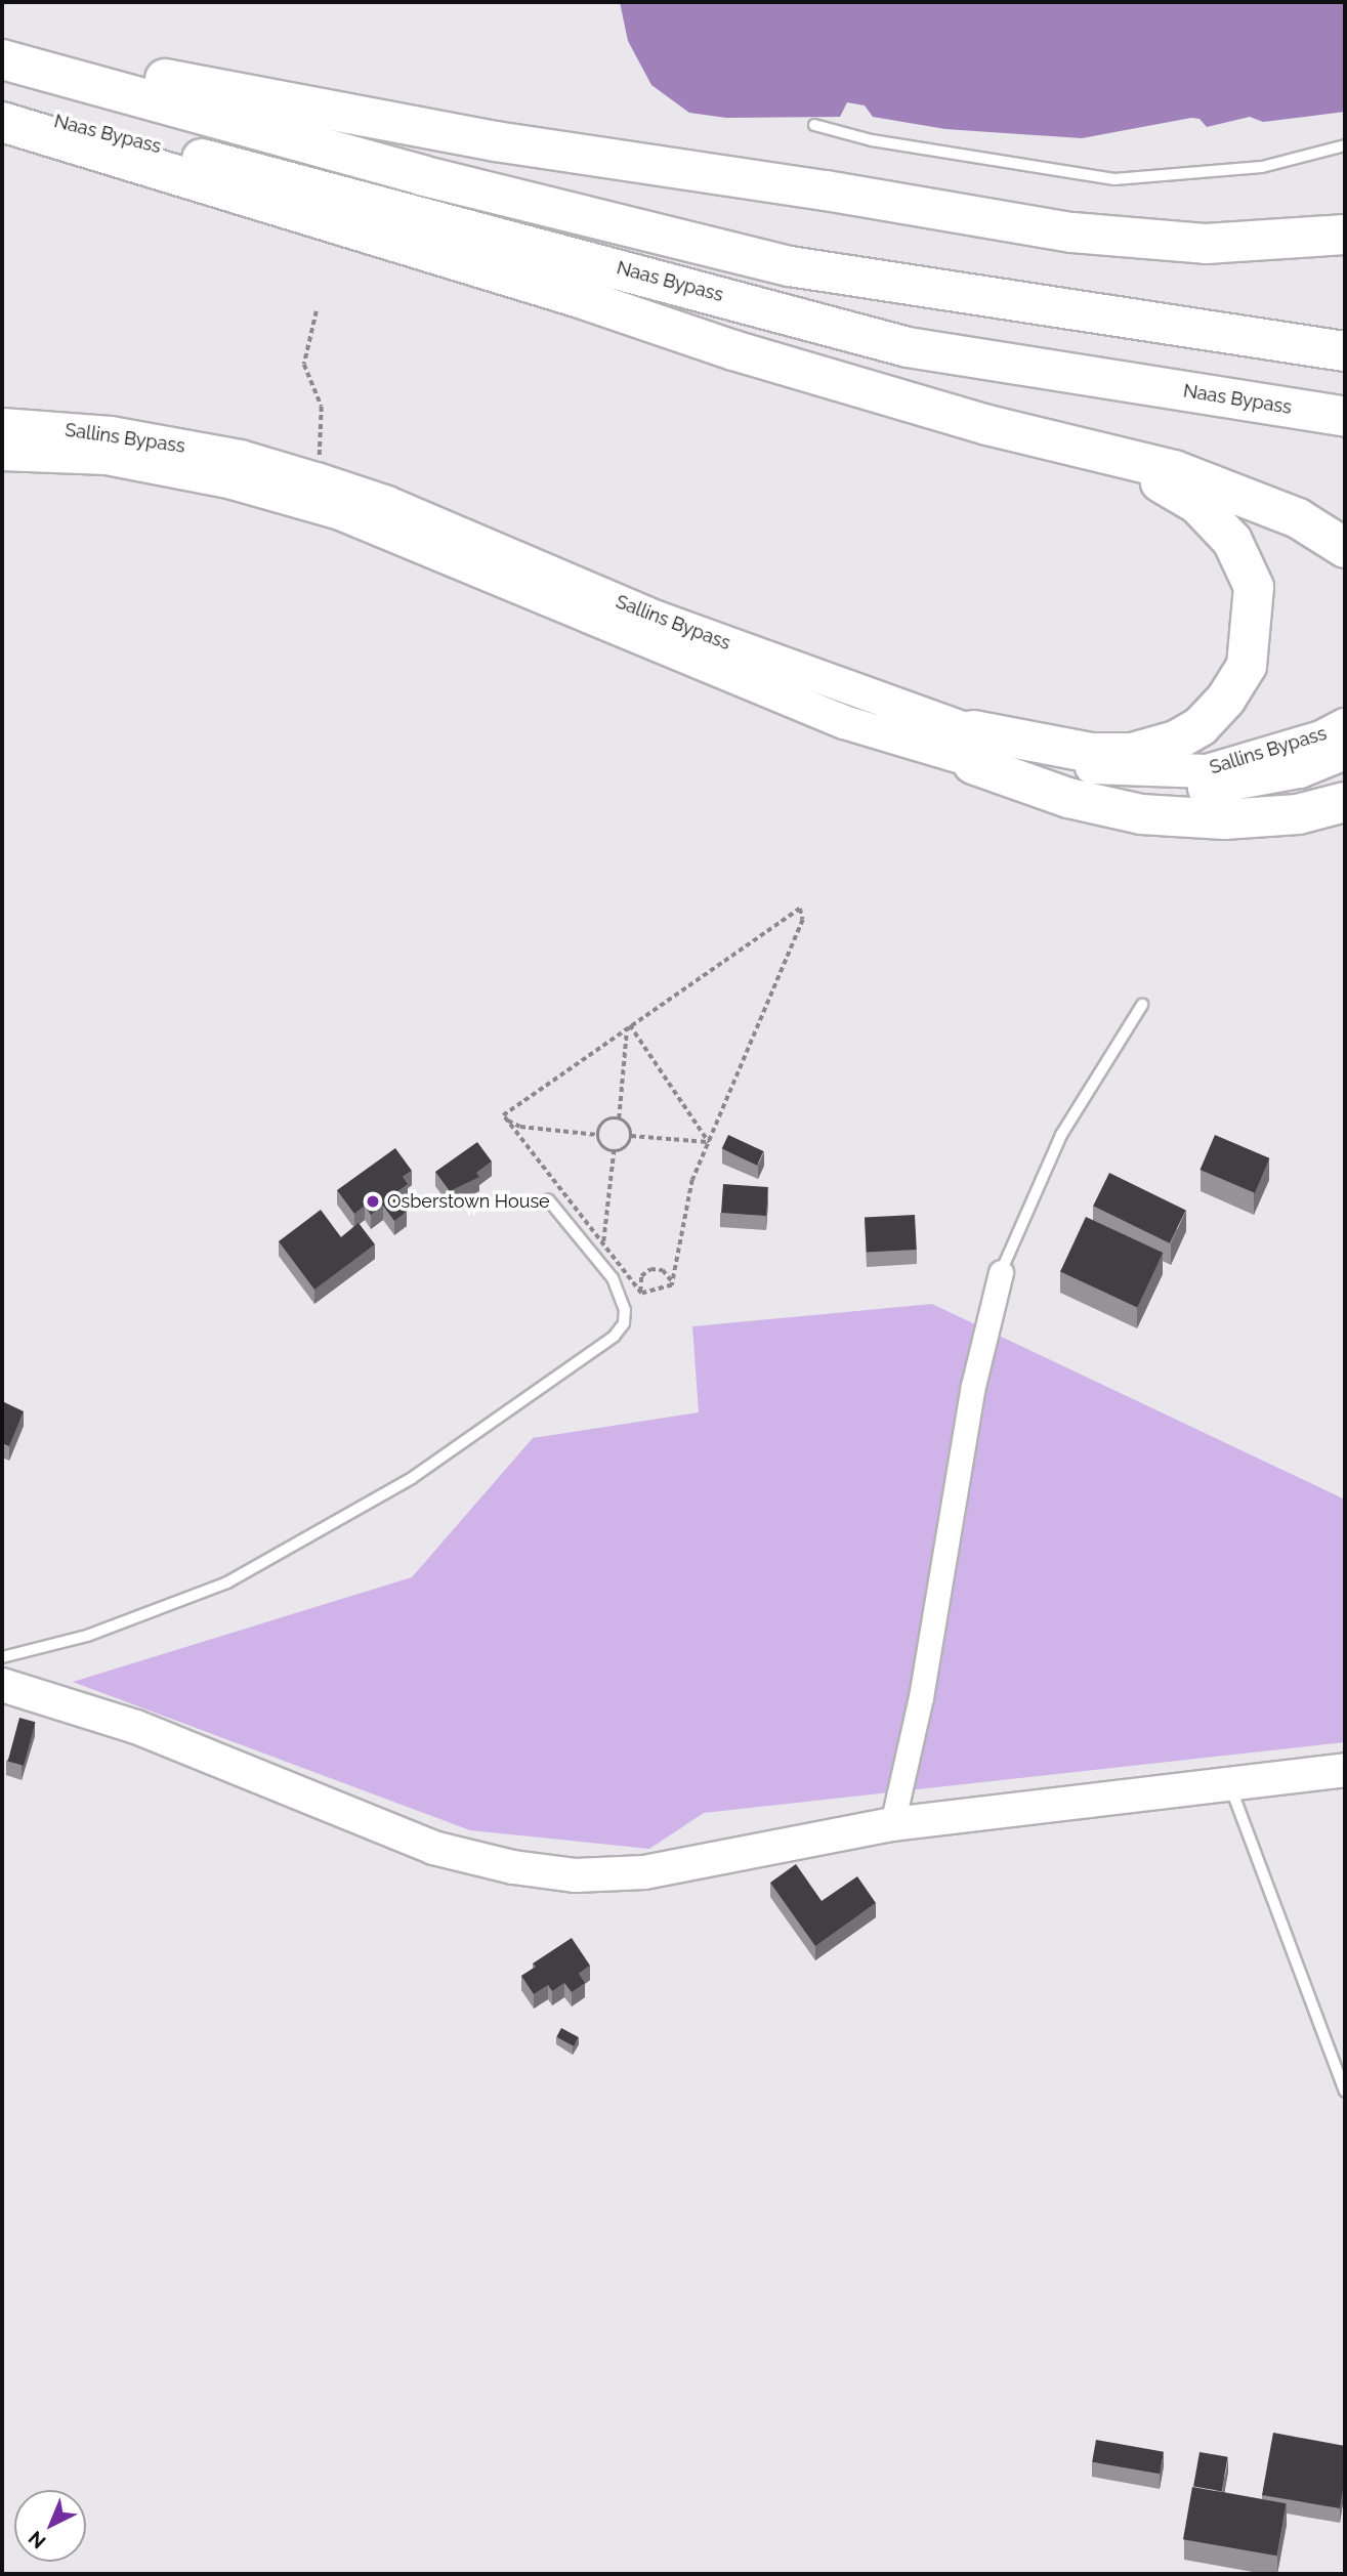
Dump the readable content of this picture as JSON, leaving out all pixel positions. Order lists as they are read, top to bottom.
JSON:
{
  "streets": {
    "highway": ["Naas Bypass"],
    "main road": ["Sallins Bypass"]
  },
  "places": ["Osberstown House"],
  "north": "bottom left"
}
